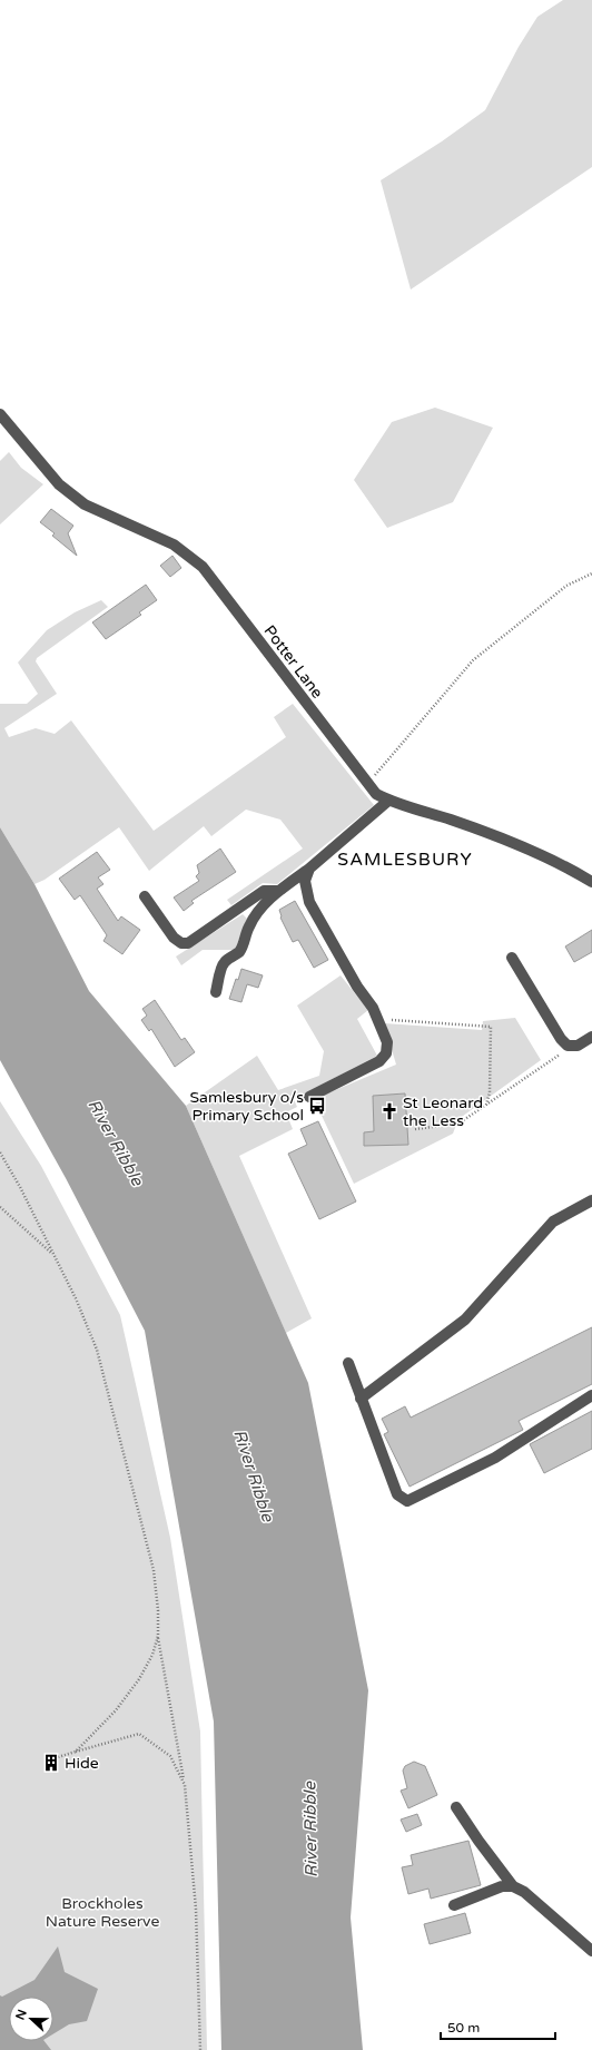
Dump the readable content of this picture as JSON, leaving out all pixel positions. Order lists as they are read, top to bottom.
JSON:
{
  "streets": {
    "street": ["Potter Lane"]
  },
  "districts": ["SAMLESBURY"],
  "water": ["River Ribble"],
  "parks": ["Brockholes Nature Reserve"],
  "places": {
    "bus stop": ["Samlesbury o/s Primary School"],
    "church": ["St Leonard the Less"],
    "building": ["Hide"]
  },
  "scale_bar": "50 m",
  "north": "left"
}
